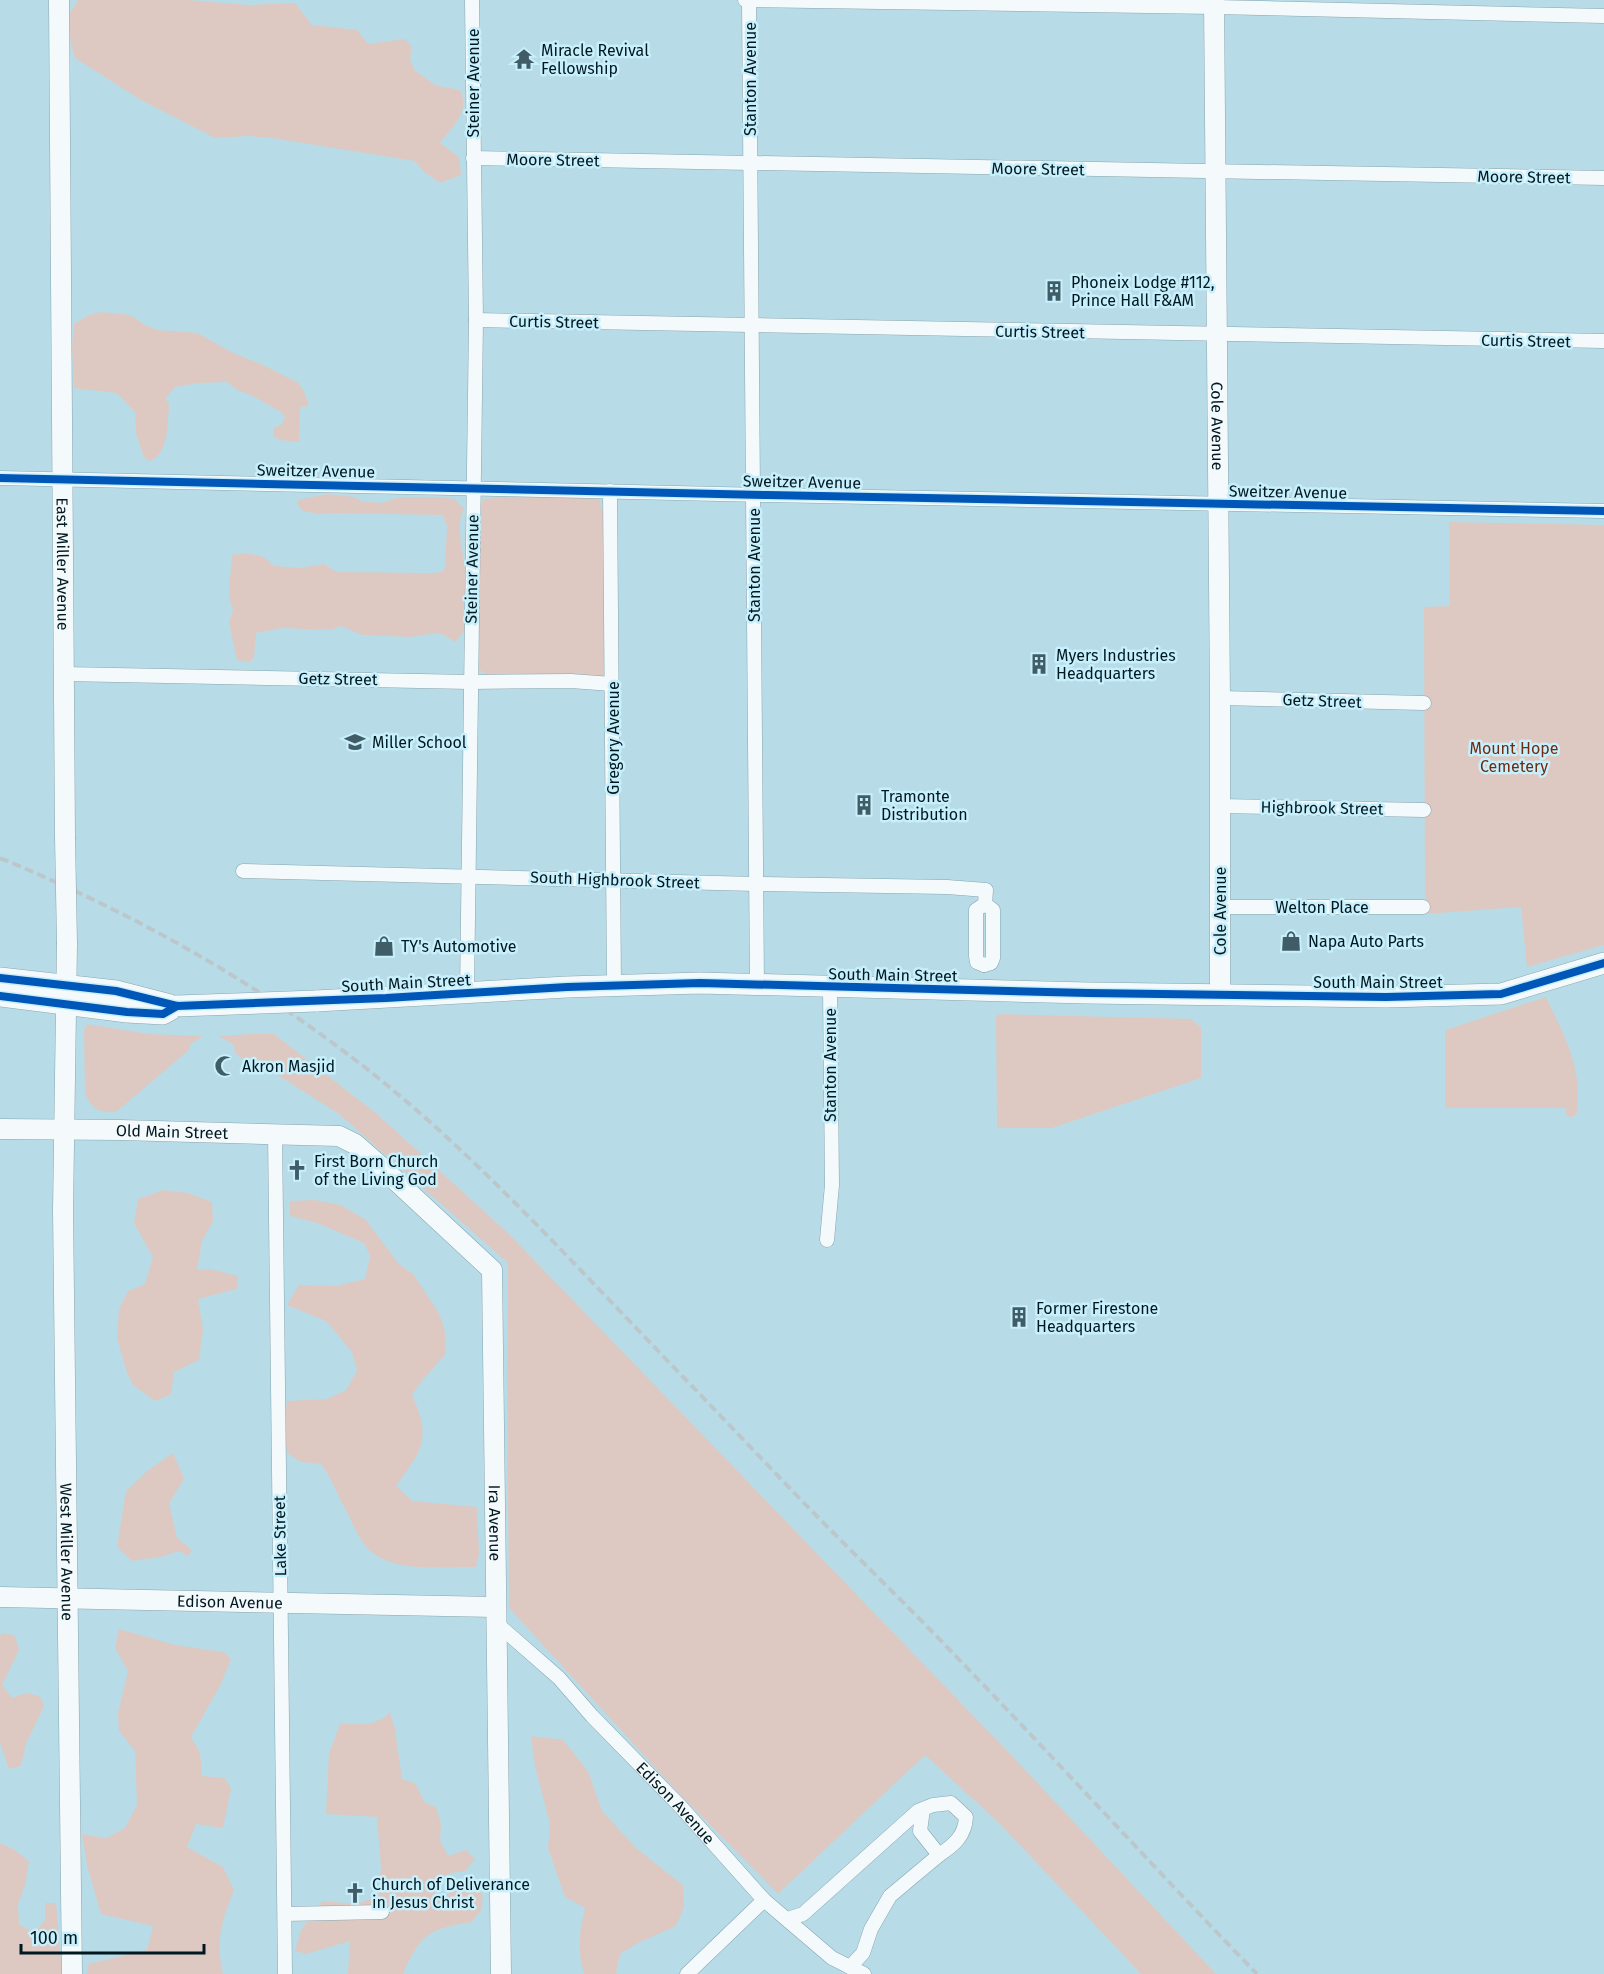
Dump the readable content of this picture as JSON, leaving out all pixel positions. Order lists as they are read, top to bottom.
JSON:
{
  "streets": {
    "main road": [
      "Cole Avenue",
      "East Miller Avenue",
      "South Main Street",
      "Old Main Street",
      "Ira Avenue",
      "West Miller Avenue",
      "Edison Avenue"
    ],
    "street": [
      "Stanton Avenue",
      "Steiner Avenue",
      "Moore Street",
      "Curtis Street",
      "Sweitzer Avenue",
      "Getz Street",
      "Gregory Avenue",
      "Highbrook Street",
      "South Highbrook Street",
      "Welton Place",
      "Lake Street"
    ]
  },
  "crossings": [
    ["Stanton Avenue", "Moore Street"],
    ["Stanton Avenue", "Curtis Street"],
    ["Stanton Avenue", "Sweitzer Avenue"],
    ["Stanton Avenue", "South Highbrook Street"],
    ["Stanton Avenue", "South Main Street"],
    ["Steiner Avenue", "Moore Street"],
    ["Steiner Avenue", "Curtis Street"],
    ["Steiner Avenue", "Sweitzer Avenue"],
    ["Steiner Avenue", "Getz Street"],
    ["Steiner Avenue", "South Highbrook Street"],
    ["Steiner Avenue", "South Main Street"],
    ["Moore Street", "Cole Avenue"],
    ["Curtis Street", "Cole Avenue"],
    ["Cole Avenue", "Sweitzer Avenue"],
    ["Cole Avenue", "Getz Street"],
    ["Cole Avenue", "Highbrook Street"],
    ["Cole Avenue", "Welton Place"],
    ["Cole Avenue", "South Main Street"],
    ["Sweitzer Avenue", "East Miller Avenue"],
    ["Sweitzer Avenue", "Gregory Avenue"],
    ["East Miller Avenue", "Getz Street"],
    ["East Miller Avenue", "South Main Street"],
    ["East Miller Avenue", "Old Main Street"],
    ["East Miller Avenue", "West Miller Avenue"],
    ["Getz Street", "Gregory Avenue"],
    ["Gregory Avenue", "South Highbrook Street"],
    ["Gregory Avenue", "South Main Street"],
    ["South Highbrook Street", "South Main Street"],
    ["Old Main Street", "Ira Avenue"],
    ["Old Main Street", "Lake Street"],
    ["Old Main Street", "West Miller Avenue"],
    ["Ira Avenue", "Edison Avenue"],
    ["Lake Street", "Edison Avenue"],
    ["West Miller Avenue", "Edison Avenue"]
  ],
  "parks": ["Mount Hope Cemetery"],
  "places": {
    "temple": ["Miracle Revival Fellowship"],
    "building": [
      "Phoneix Lodge #112, Prince Hall F&AM",
      "Myers Industries Headquarters",
      "Tramonte Distribution",
      "Former Firestone Headquarters"
    ],
    "school or university": ["Miller School"],
    "shop": ["Napa Auto Parts", "TY's Automotive"],
    "mosque": ["Akron Masjid"],
    "church": ["First Born Church of the Living God", "Church of Deliverance in Jesus Christ"]
  },
  "scale_bar": "100 m"
}
